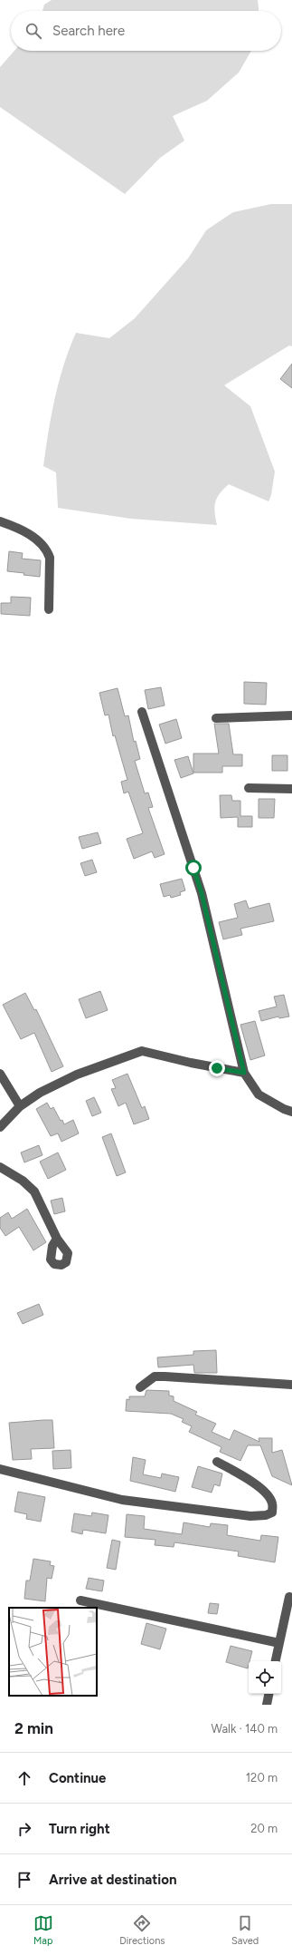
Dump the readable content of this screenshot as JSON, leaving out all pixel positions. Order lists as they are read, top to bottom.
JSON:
{
  "page": {
    "search": "Search here",
    "heading": ["2 min", "Walk · 140 m"],
    "list": [
      ["Continue", "120 m"],
      ["Turn right", "20 m"],
      "Arrive at destination"
    ],
    "nav": ["Map", "Directions", "Saved"]
  }
}
